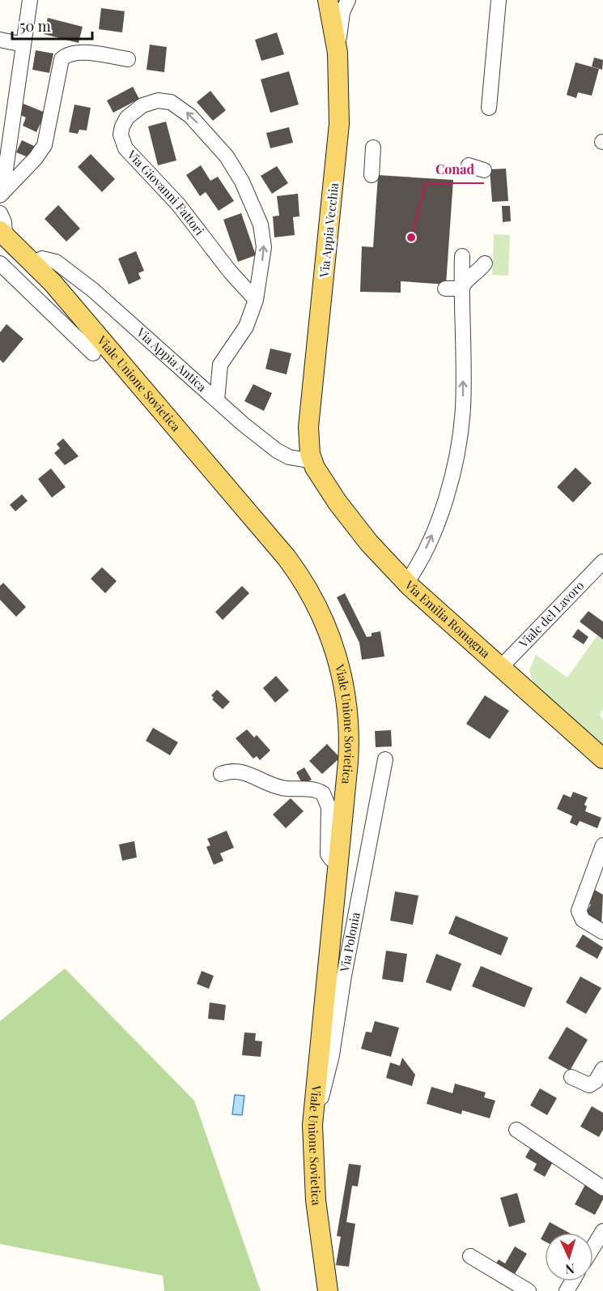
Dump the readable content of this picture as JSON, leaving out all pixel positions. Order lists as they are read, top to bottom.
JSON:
{
  "streets": {
    "main road": ["Via Appia Vecchia", "Viale Unione Sovietica", "Via Emilia Romagna"],
    "street": [
      "Via Giovanni Fattori",
      "Via Appia Antica",
      "Viale del Lavoro",
      "Via Polonia"
    ]
  },
  "crossings": [
    ["Via Giovanni Fattori", "Via Appia Antica"],
    ["Via Appia Vecchia", "Via Appia Antica"],
    ["Via Appia Vecchia", "Via Emilia Romagna"],
    ["Via Appia Antica", "Viale Unione Sovietica"],
    ["Via Appia Antica", "Via Emilia Romagna"],
    ["Viale Unione Sovietica", "Via Polonia"],
    ["Viale del Lavoro", "Via Emilia Romagna"]
  ],
  "places": ["Conad"],
  "scale_bar": "50 m",
  "north": "bottom"
}
